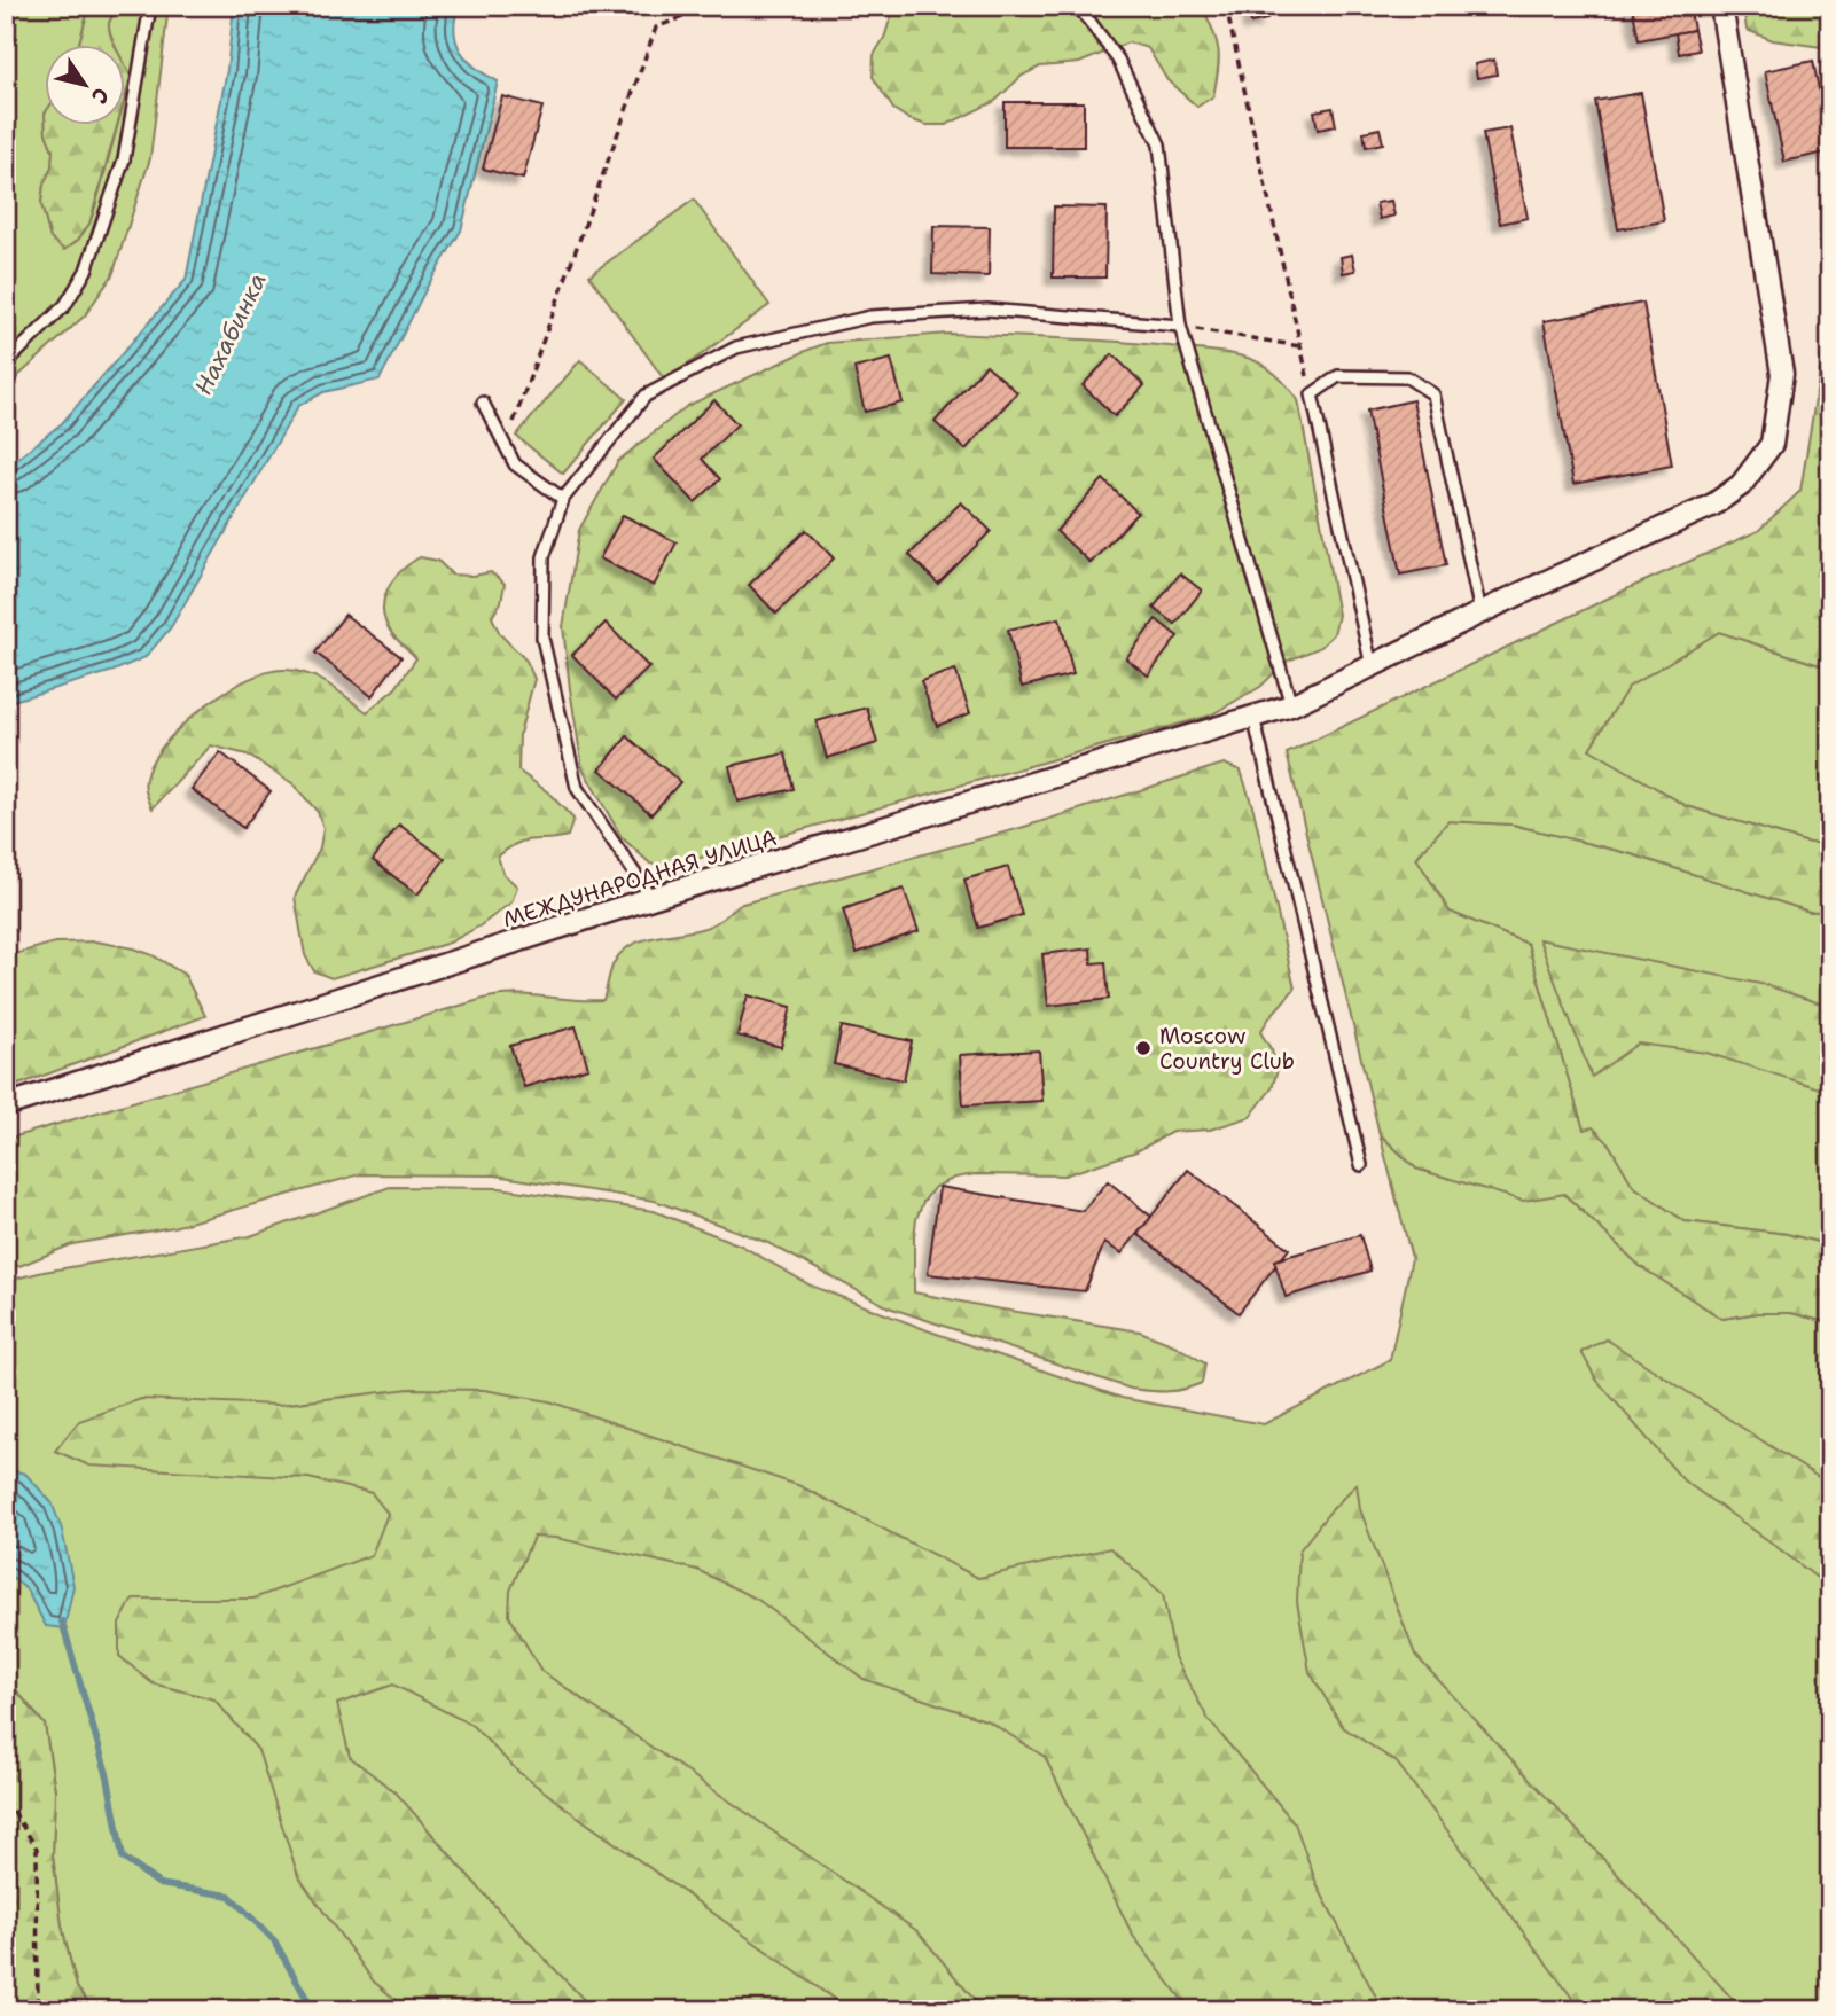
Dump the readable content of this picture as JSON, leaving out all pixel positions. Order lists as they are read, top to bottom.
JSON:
{
  "streets": {
    "street": ["МЕЖДУНАРОДНАЯ УЛИЦА"]
  },
  "water": ["Нахабинка"],
  "places": ["Moscow Country Club"],
  "north": "bottom right"
}
